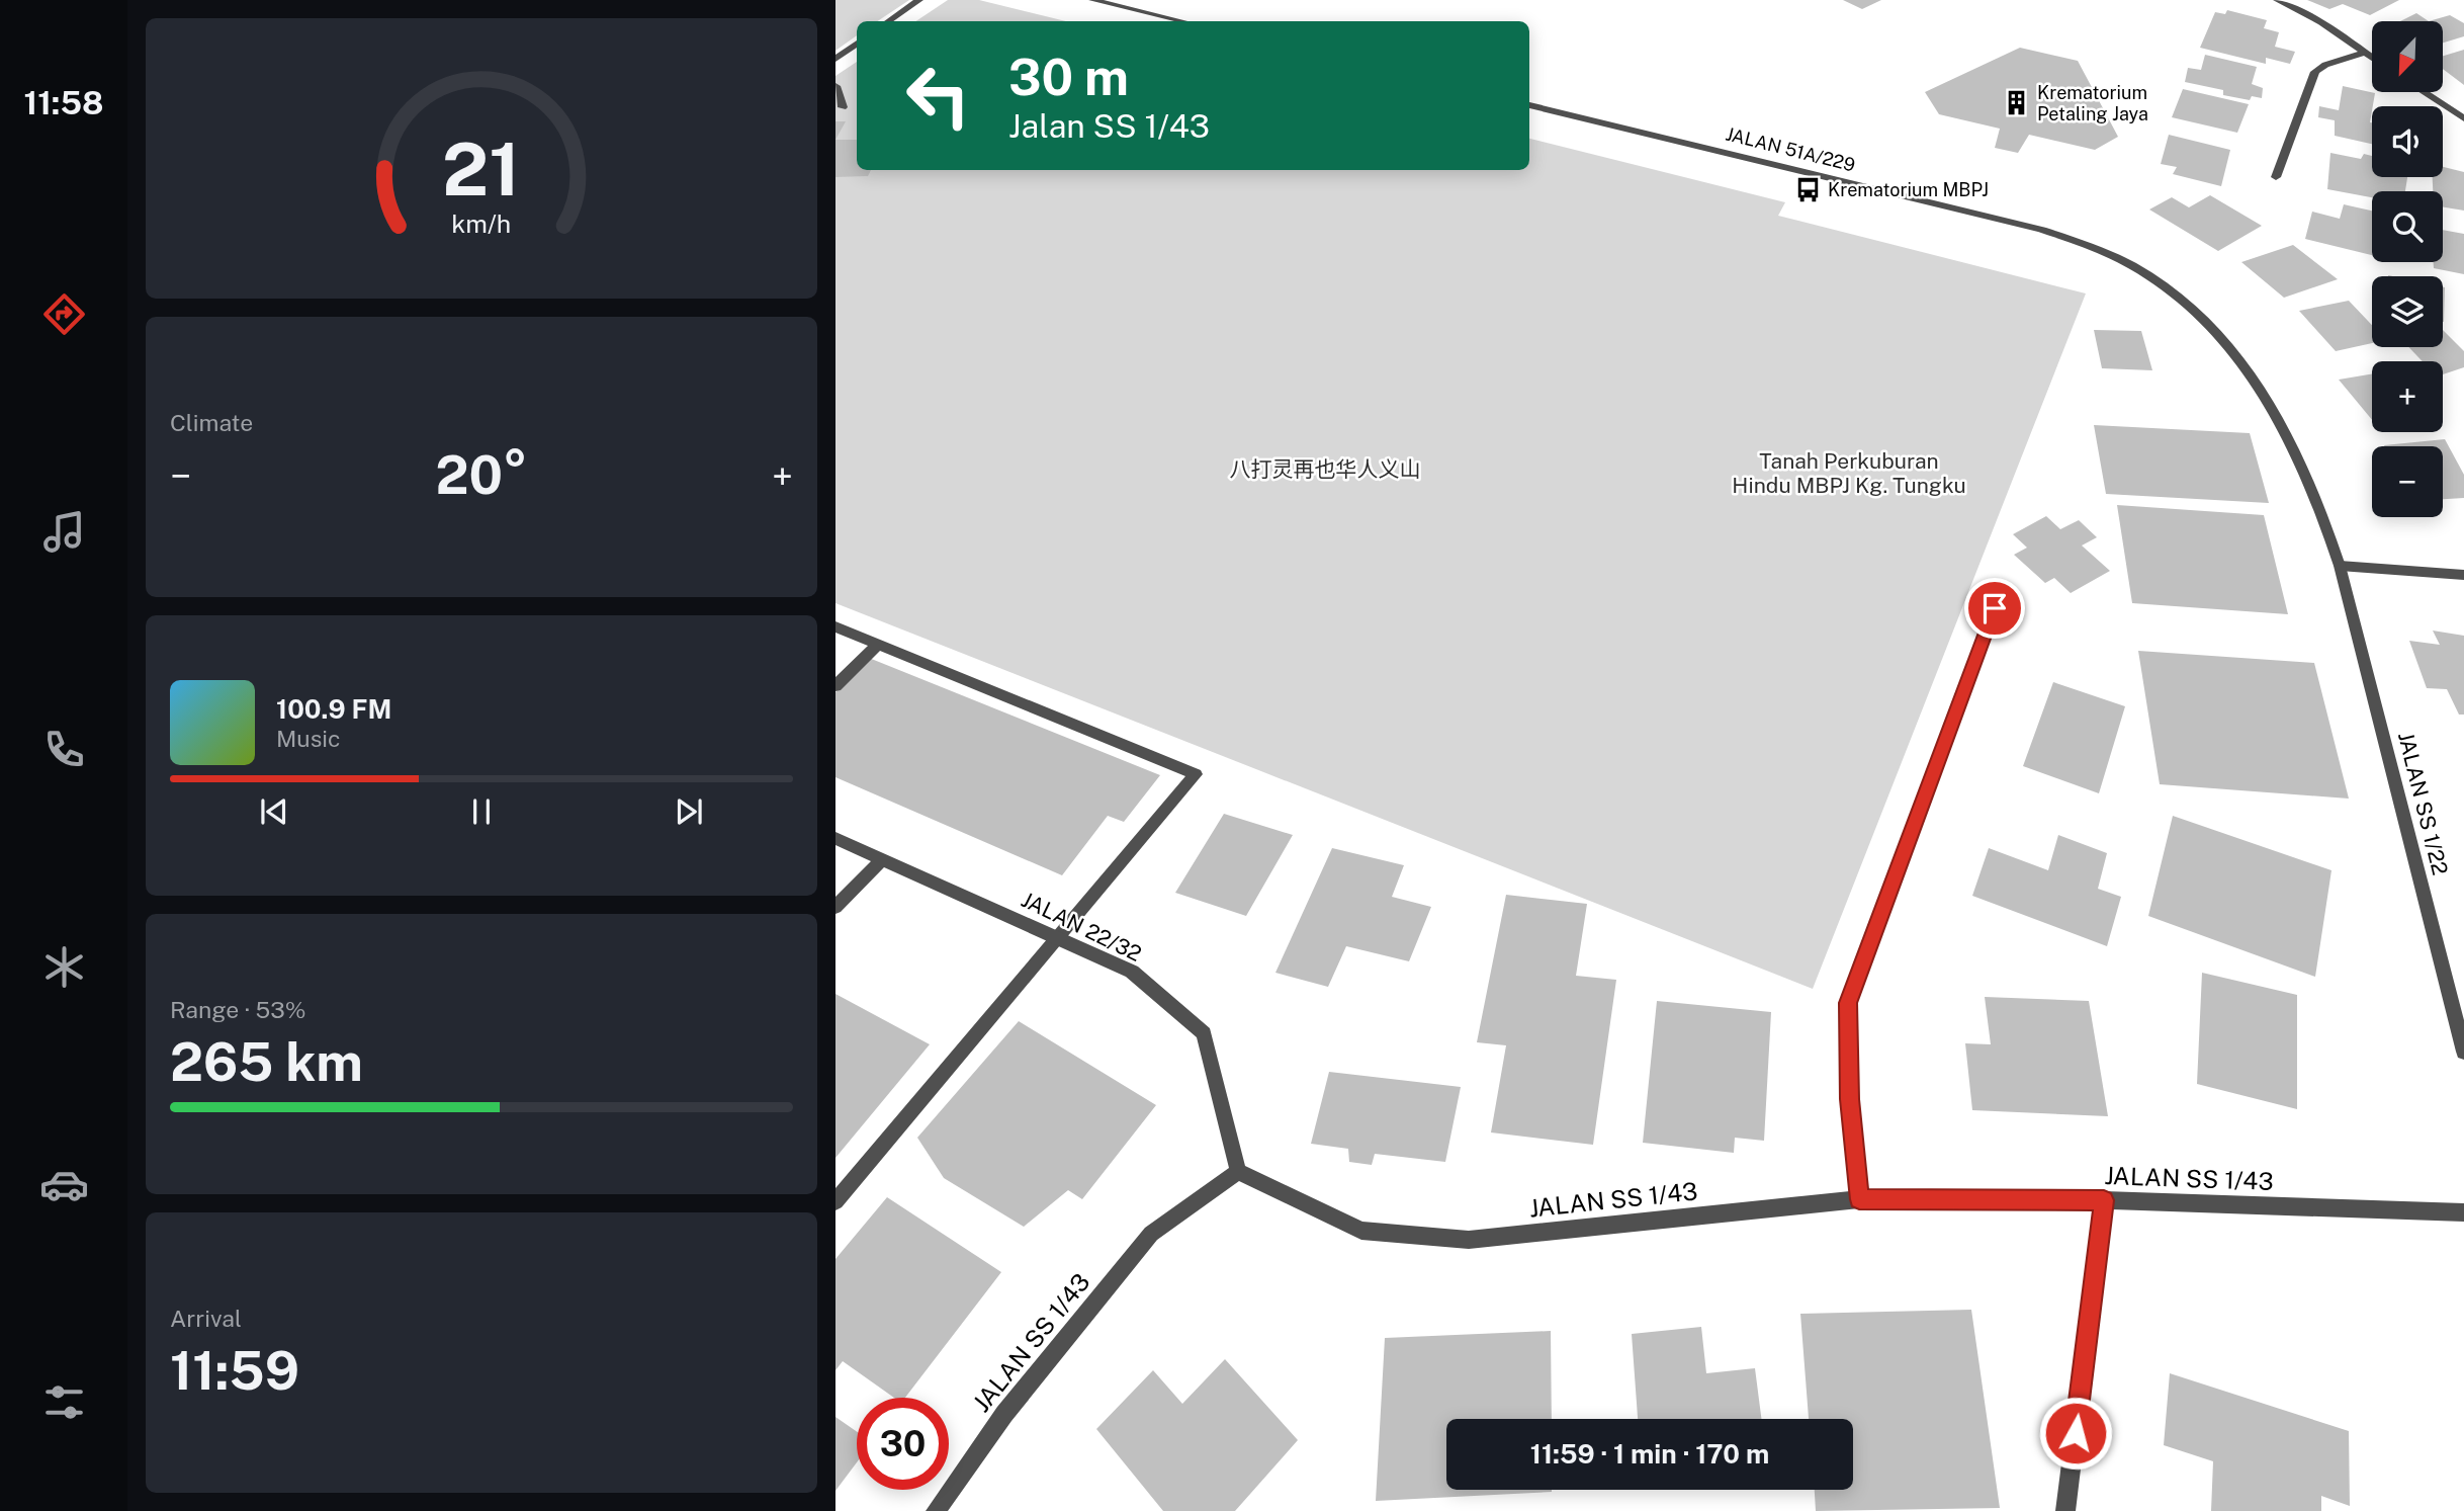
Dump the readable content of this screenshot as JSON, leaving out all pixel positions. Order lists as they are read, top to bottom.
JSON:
{
  "streets": {
    "street": [
      "JALAN 51A/229",
      "JALAN SS 1/22",
      "JALAN 22/32",
      "JALAN SS 1/43"
    ]
  },
  "crossings": [
    ["JALAN 51A/229", "JALAN SS 1/22"],
    ["JALAN 22/32", "JALAN SS 1/43"]
  ],
  "parks": ["Tanah Perkuburan Hindu MBPJ Kg. Tungku", "八打灵再也华人义山"],
  "places": {
    "building": ["Krematorium Petaling Jaya"],
    "bus stop": ["Krematorium MBPJ"]
  },
  "north": "bottom left",
  "page": {
    "tabs": "11:58",
    "map_buttons": ["+", "−"],
    "turn": ["30 m", "Jalan SS 1/43"],
    "tile": [
      "Climate",
      ["Range · 53%", "265 km"],
      ["Arrival", "11:59"]
    ],
    "heat": ["−", "20°", "+"],
    "song": ["100.9 FM", "Music"],
    "limit": "30",
    "trip": "11:59 · 1 min · 170 m",
    "gauge": ["21", "km/h"]
  }
}
